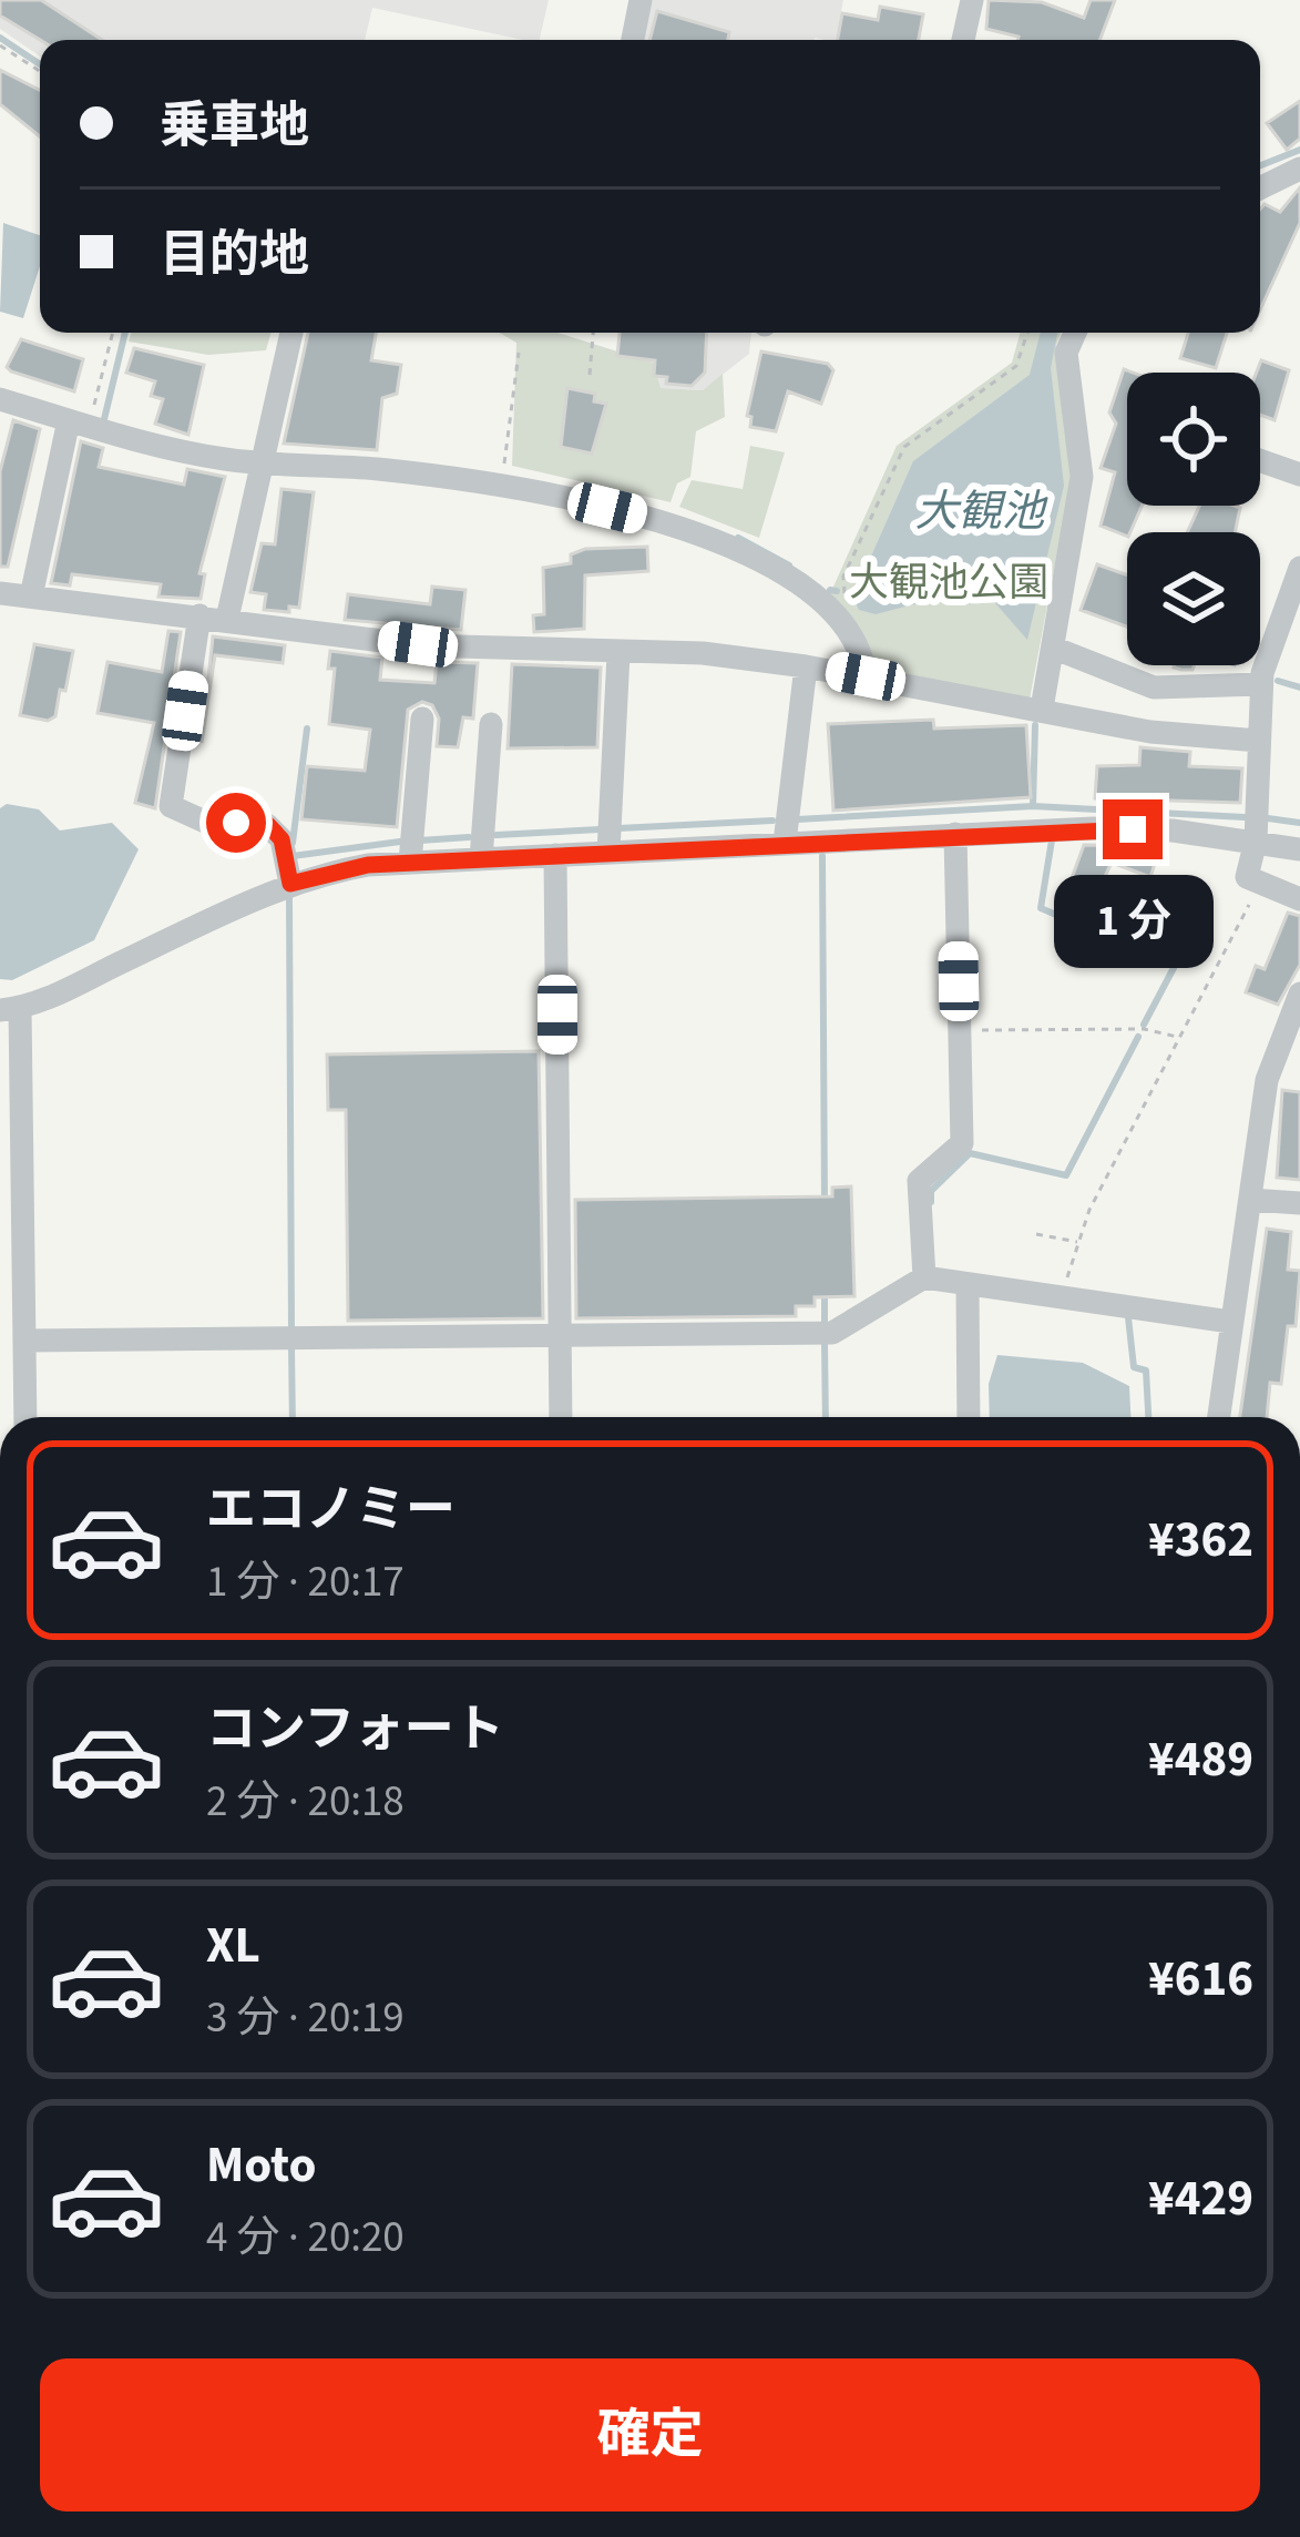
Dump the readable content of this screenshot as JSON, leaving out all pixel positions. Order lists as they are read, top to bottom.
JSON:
{
  "water": ["大観池"],
  "parks": ["大観池公園"],
  "page": {
    "banner": ["乗車地", "目的地"],
    "bubble": "1 分",
    "list": [
      {
        "name": "エコノミー",
        "note": "1 分 · 20:17",
        "value": "¥362"
      },
      {
        "name": "コンフォート",
        "note": "2 分 · 20:18",
        "value": "¥489"
      },
      {
        "name": "XL",
        "note": "3 分 · 20:19",
        "value": "¥616"
      },
      {
        "name": "Moto",
        "note": "4 分 · 20:20",
        "value": "¥429"
      }
    ],
    "buttons": "確定"
  }
}
